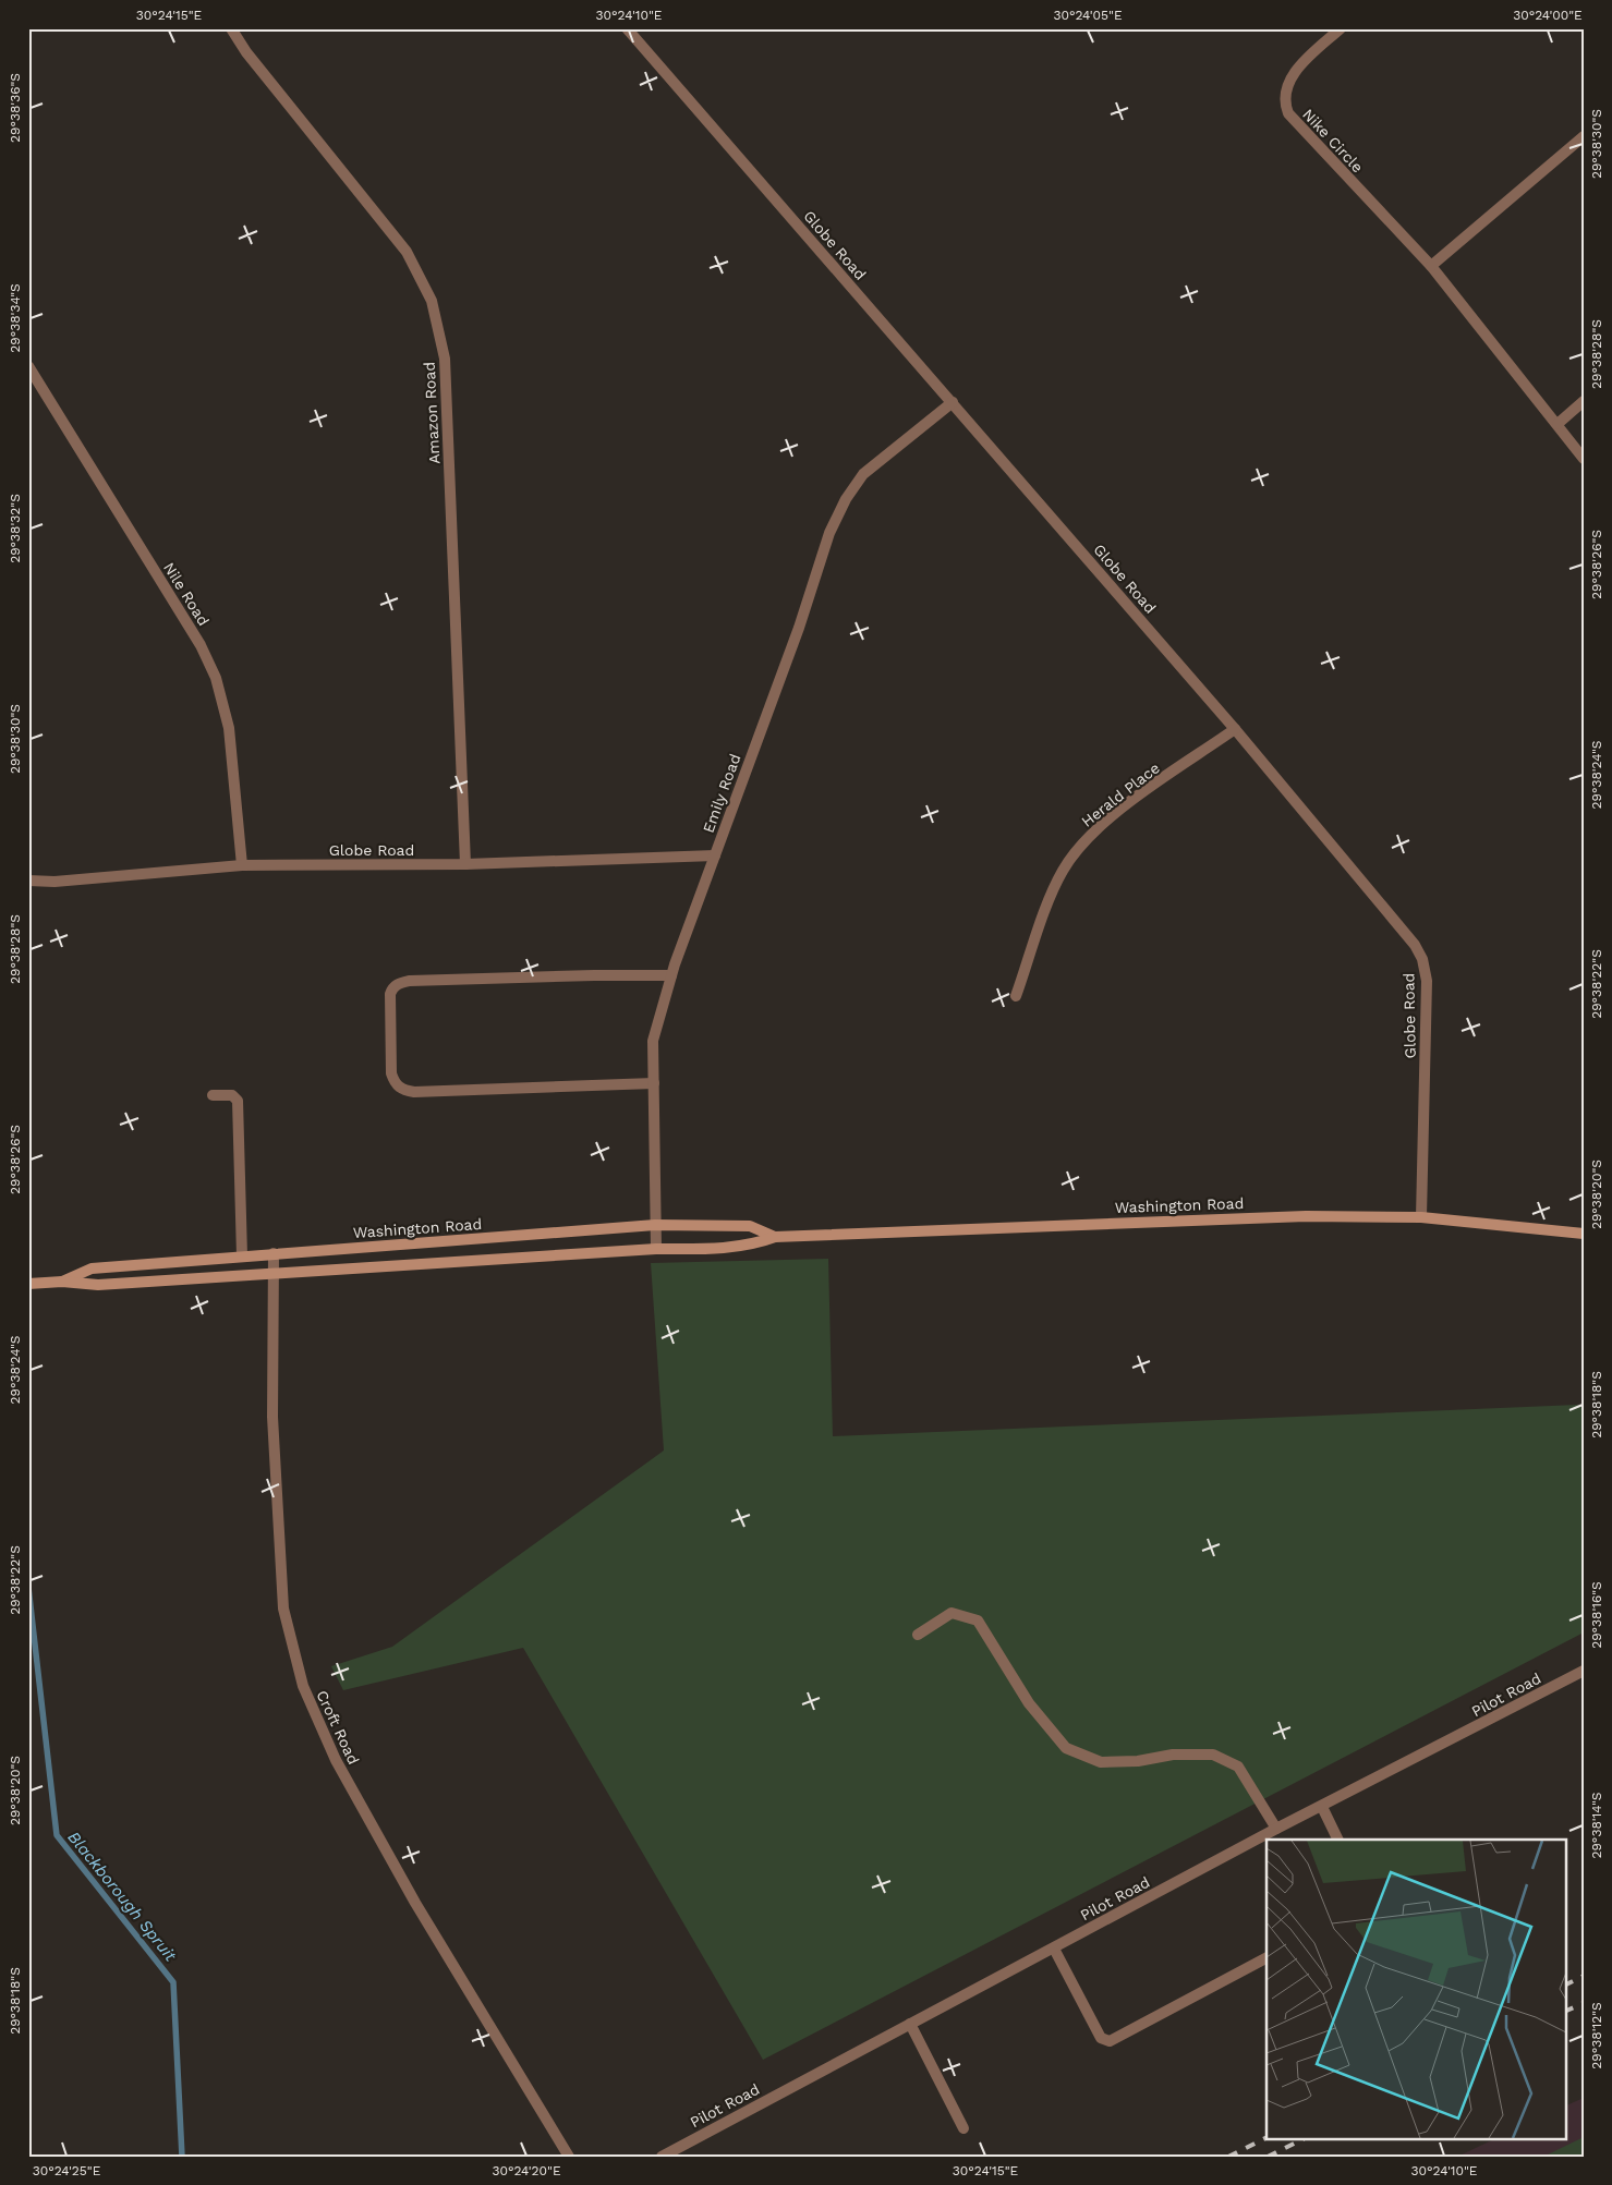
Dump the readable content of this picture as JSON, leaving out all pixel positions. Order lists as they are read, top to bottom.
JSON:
{
  "streets": {
    "main road": ["Washington Road"],
    "street": [
      "Nike Circle",
      "Globe Road",
      "Amazon Road",
      "Nile Road",
      "Emily Road",
      "Herald Place",
      "Pilot Road",
      "Croft Road"
    ]
  },
  "crossings": [
    ["Globe Road", "Amazon Road"],
    ["Globe Road", "Nile Road"],
    ["Globe Road", "Emily Road"],
    ["Globe Road", "Herald Place"],
    ["Globe Road", "Washington Road"],
    ["Emily Road", "Washington Road"],
    ["Washington Road", "Croft Road"]
  ],
  "water": ["Blackborough Spruit"],
  "coordinates": [
    "30°24'15\"E",
    "30°24'10\"E",
    "30°24'05\"E",
    "30°24'00\"E",
    "29°38'36\"S",
    "29°38'30\"S",
    "29°38'34\"S",
    "29°38'28\"S",
    "29°38'32\"S",
    "29°38'26\"S",
    "29°38'24\"S",
    "29°38'22\"S",
    "29°38'20\"S",
    "29°38'18\"S",
    "29°38'16\"S",
    "29°38'14\"S",
    "29°38'12\"S",
    "30°24'25\"E",
    "30°24'20\"E"
  ]
}
